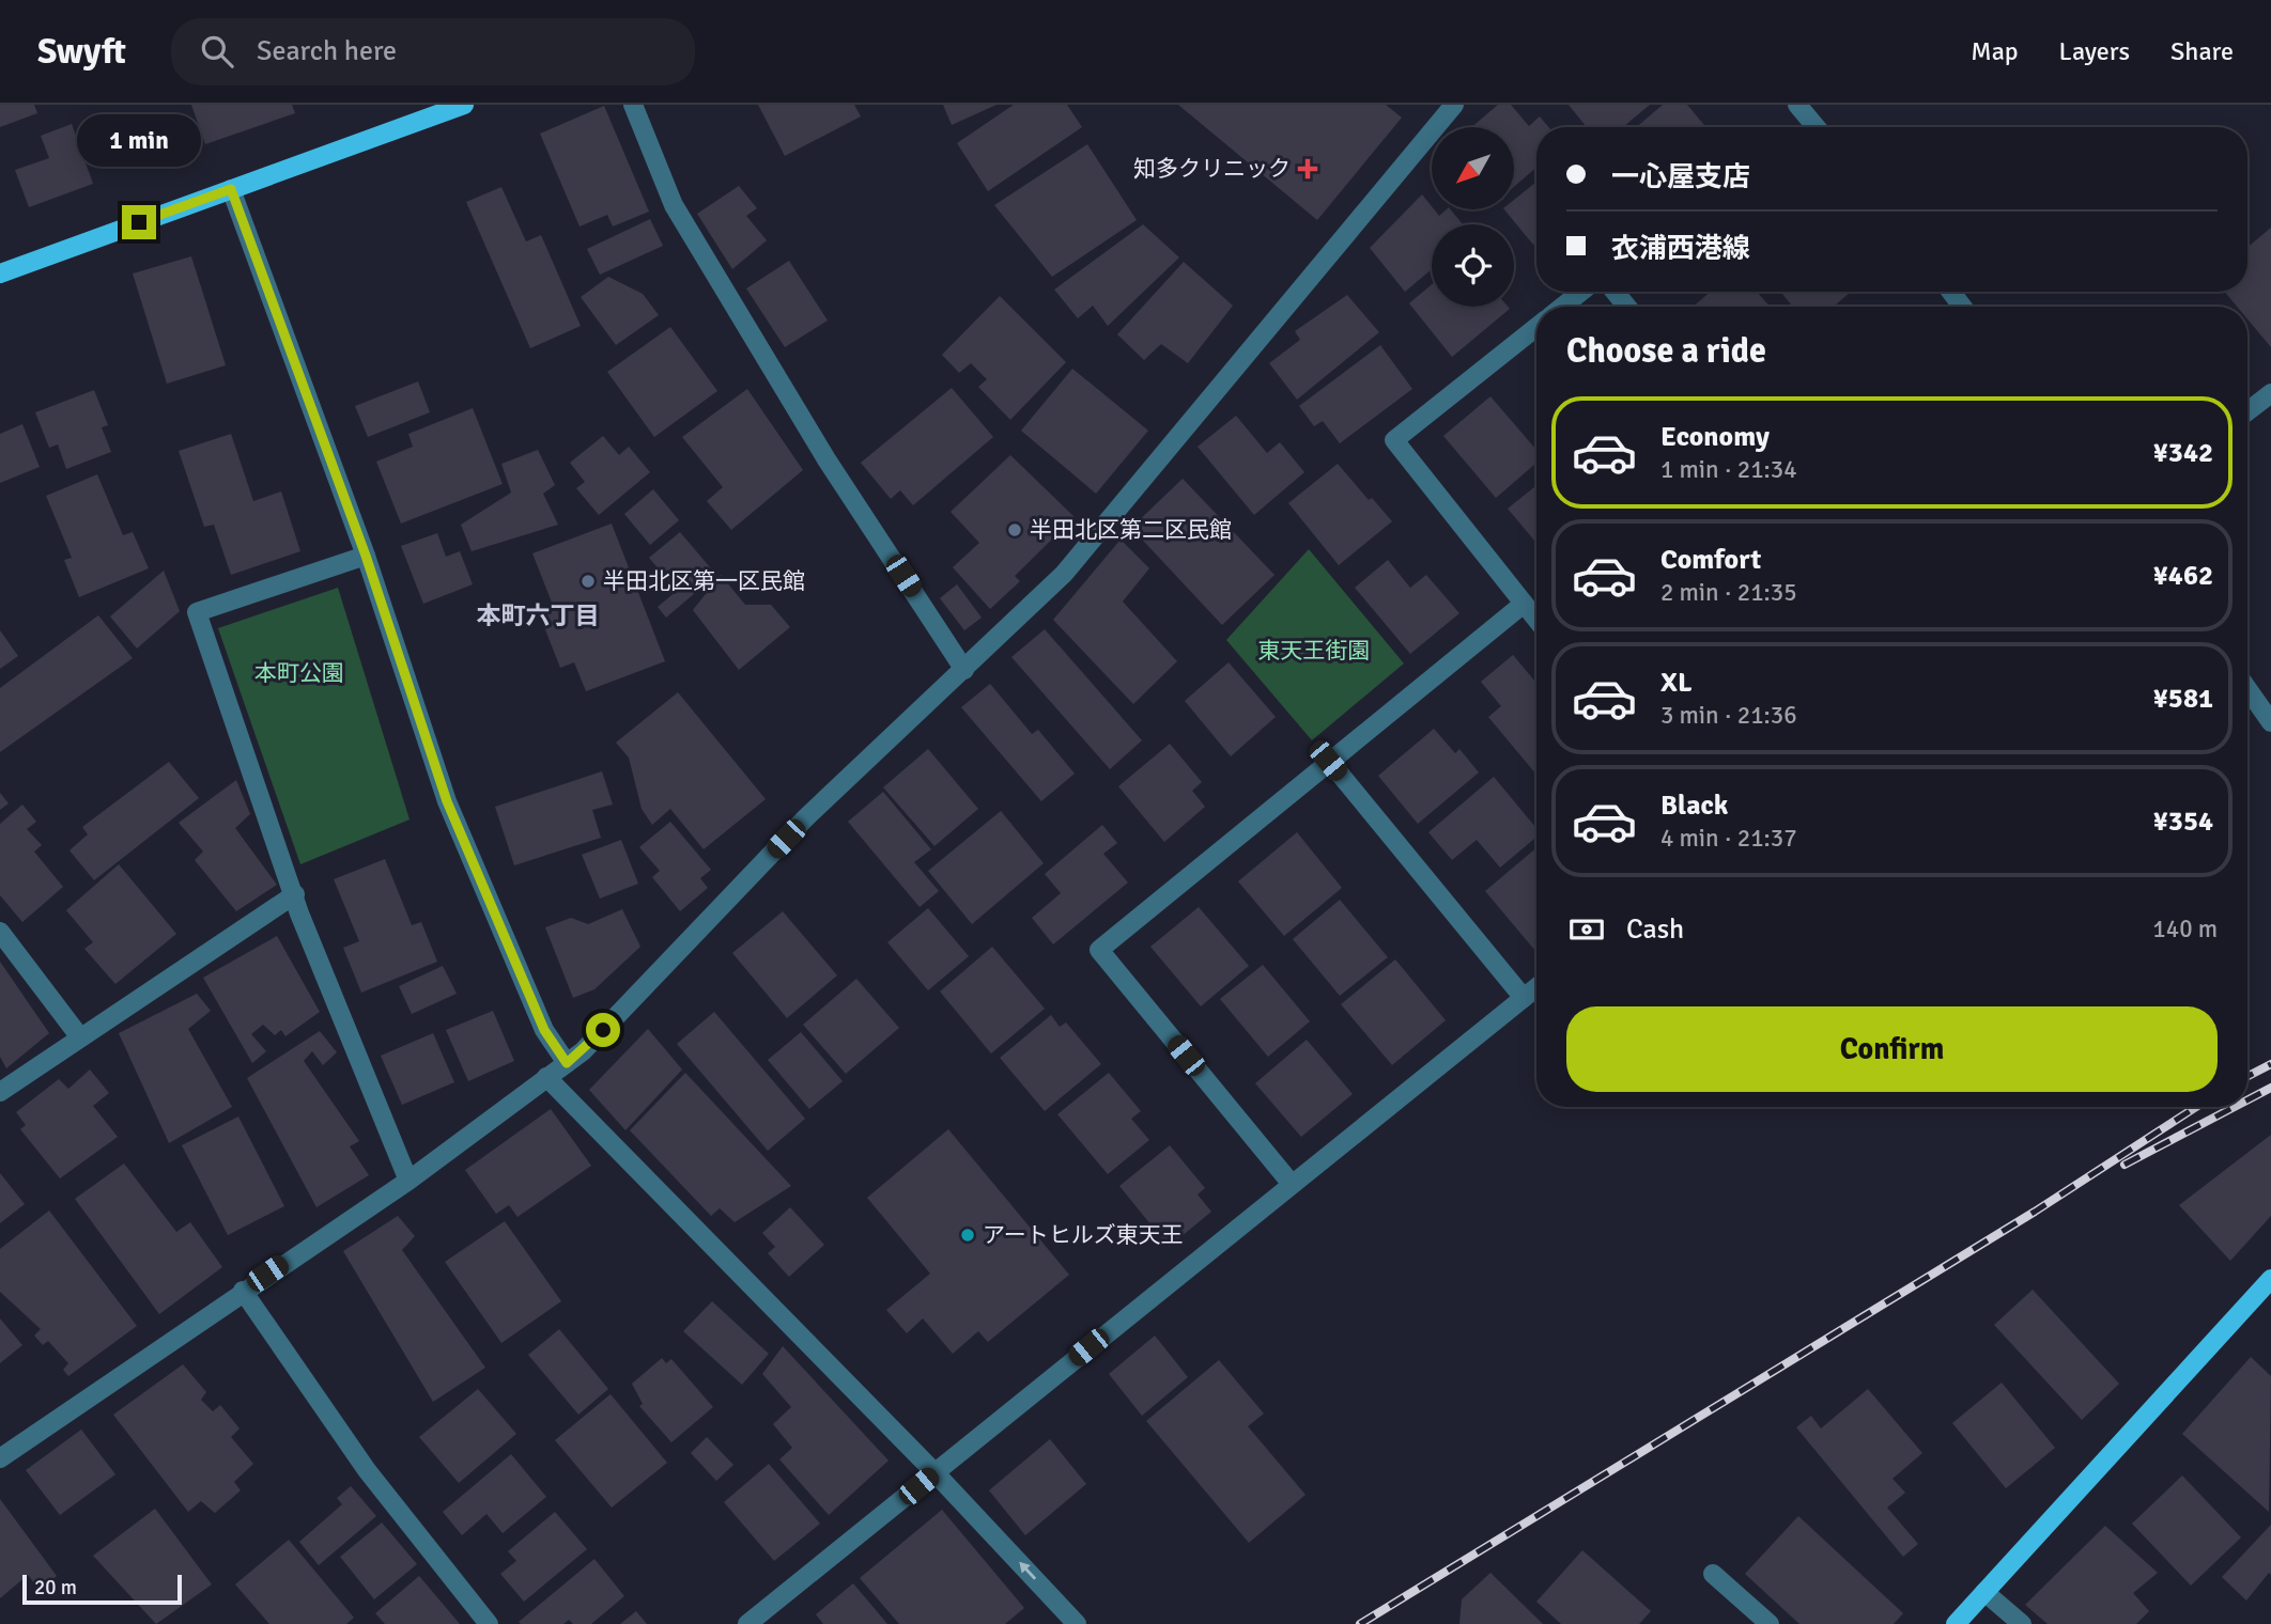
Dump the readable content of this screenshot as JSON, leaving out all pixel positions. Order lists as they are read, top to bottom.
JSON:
{
  "districts": ["本町六丁目"],
  "parks": ["東天王街園", "本町公園"],
  "places": {
    "health": ["知多クリニック"],
    "other": ["半田北区第二区民館", "半田北区第一区民館", "アートヒルズ東天王"]
  },
  "scale_bar": "20 m",
  "north": "bottom left",
  "page": {
    "header": "Swyft",
    "search": "Search here",
    "nav": ["Map", "Layers", "Share"],
    "bubble": "1 min",
    "banner": ["一心屋支店", "衣浦西港線"],
    "heading": "Choose a ride",
    "list": [
      {
        "name": "Economy",
        "note": "1 min · 21:34",
        "value": "¥342"
      },
      {
        "name": "Comfort",
        "note": "2 min · 21:35",
        "value": "¥462"
      },
      {
        "name": "XL",
        "note": "3 min · 21:36",
        "value": "¥581"
      },
      {
        "name": "Black",
        "note": "4 min · 21:37",
        "value": "¥354"
      }
    ],
    "pay": ["Cash", "140 m"],
    "buttons": "Confirm",
    "scale": "20 m"
  }
}
